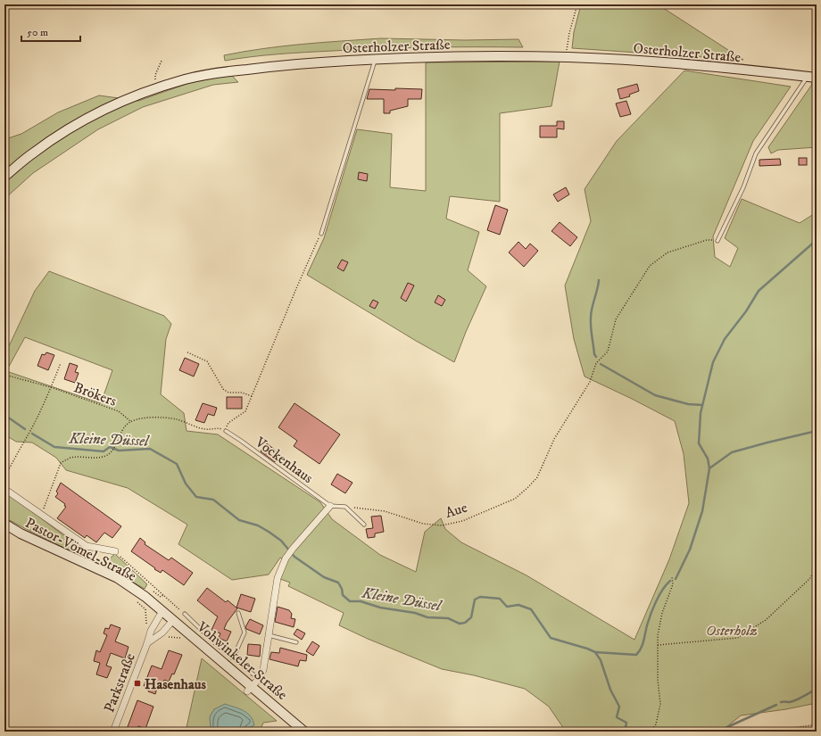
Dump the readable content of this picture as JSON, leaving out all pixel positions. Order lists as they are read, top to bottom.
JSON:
{
  "streets": {
    "main road": ["Osterholzer Straße", "Pastor-Vömel-Straße", "Vohwinkeler Straße"],
    "street": ["Parkstraße"],
    "lane": ["Vockenhaus"],
    "path": ["Brökers", "Aue"]
  },
  "crossings": [
    ["Pastor-Vömel-Straße", "Vohwinkeler Straße"],
    ["Pastor-Vömel-Straße", "Parkstraße"],
    ["Vohwinkeler Straße", "Parkstraße"]
  ],
  "water": ["Kleine Düssel"],
  "parks": ["Osterholz"],
  "places": {
    "transit": ["Hasenhaus"]
  },
  "scale_bar": "50 m"
}
